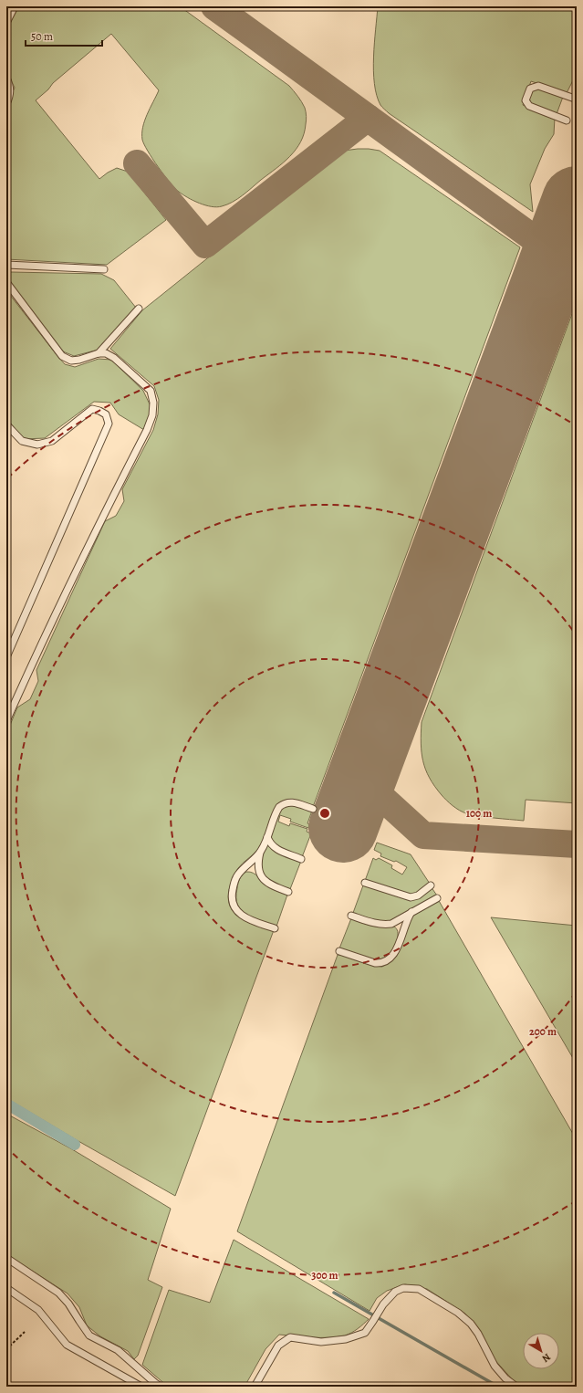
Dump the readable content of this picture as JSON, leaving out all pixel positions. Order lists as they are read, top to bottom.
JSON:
{
  "scale_bar": "50 m",
  "north": "bottom right",
  "rings": ["100 m", "200 m", "300 m"]
}
